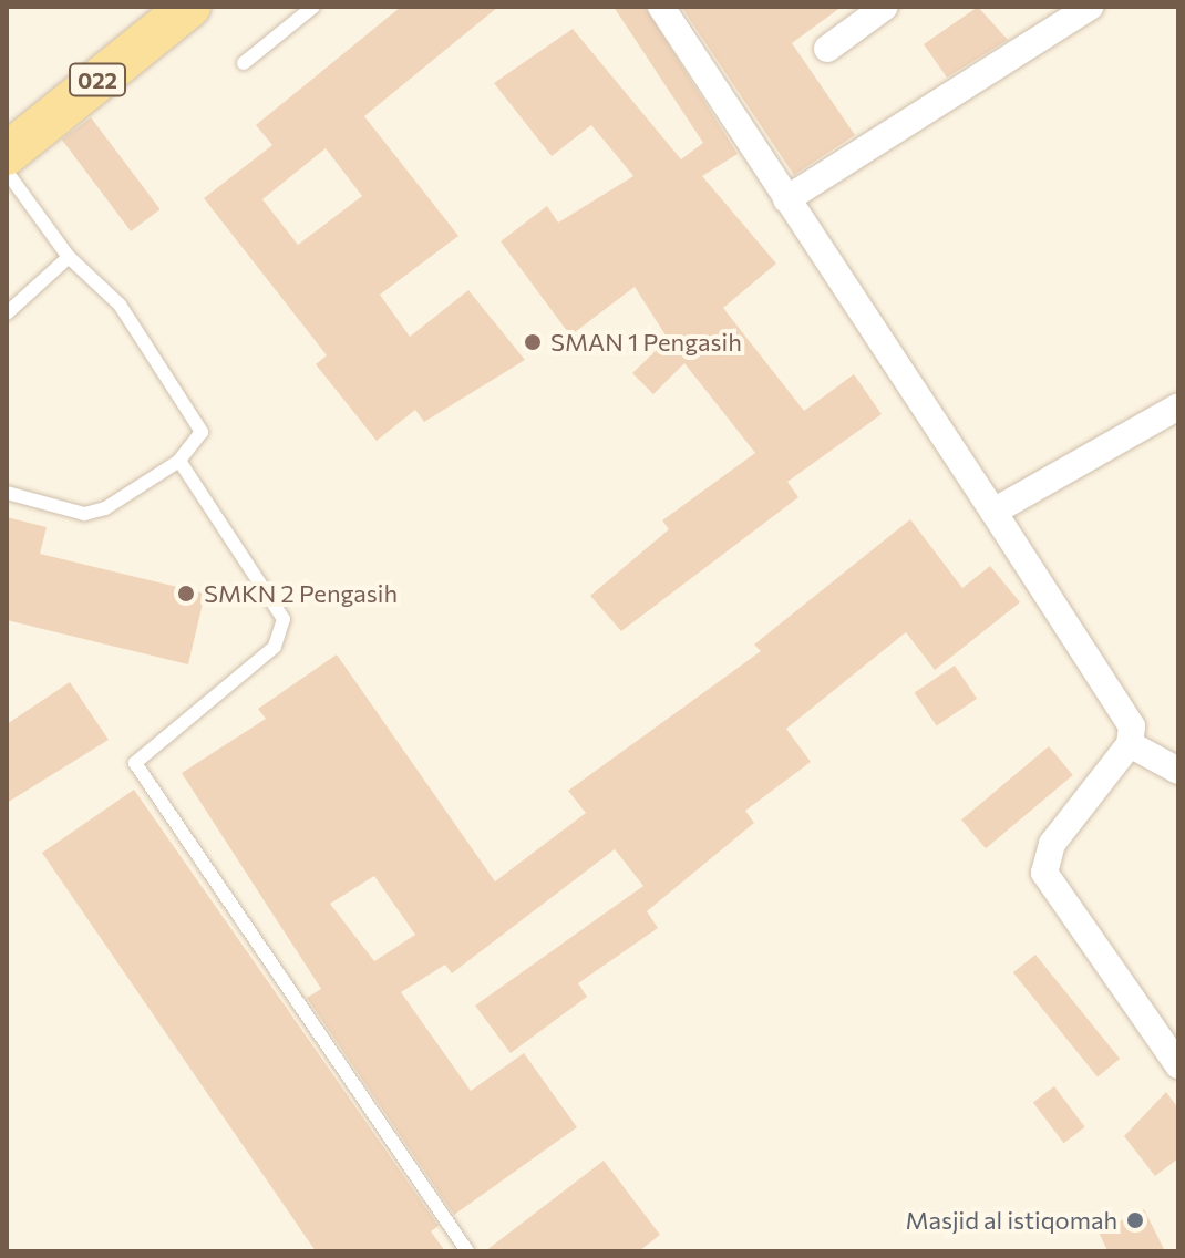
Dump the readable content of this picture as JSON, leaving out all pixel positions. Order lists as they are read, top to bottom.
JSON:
{
  "streets": {
    "main road": ["022"]
  },
  "places": ["SMAN 1 Pengasih", "SMKN 2 Pengasih", "Masjid al istiqomah"]
}
